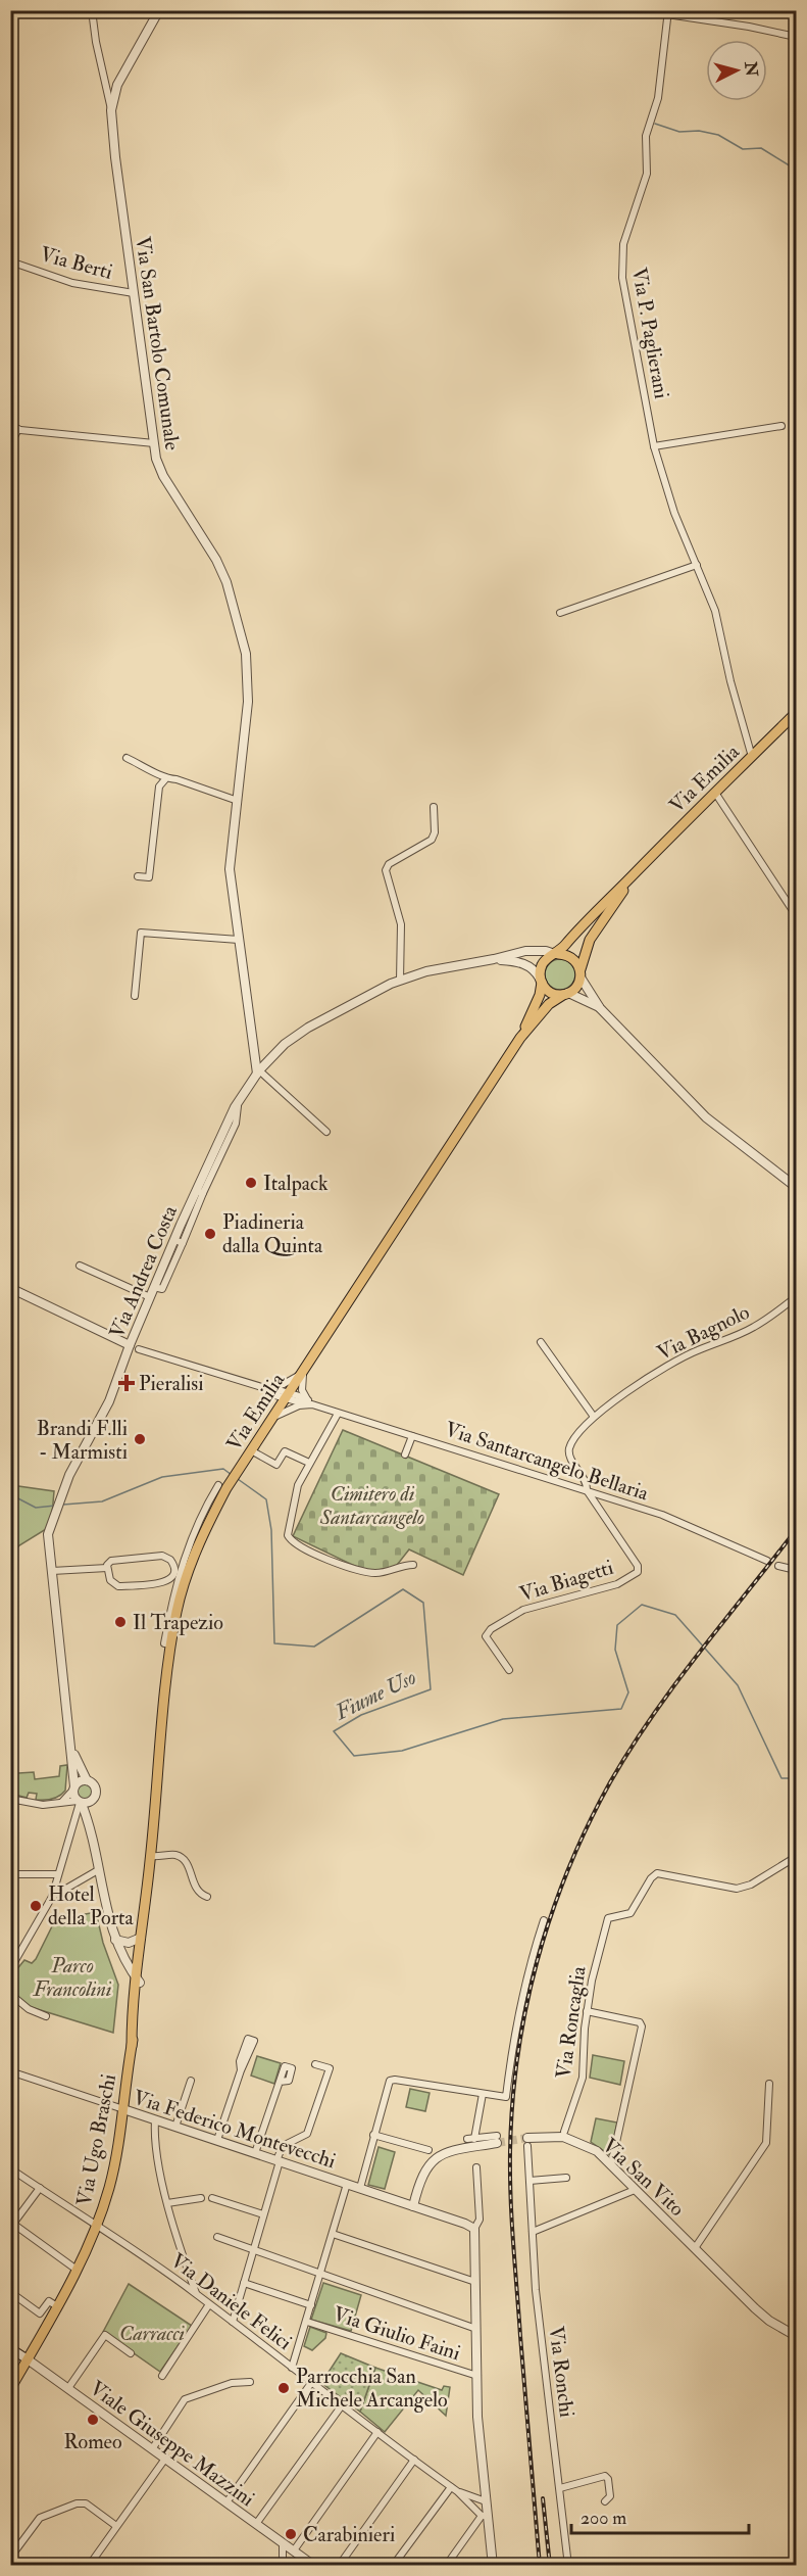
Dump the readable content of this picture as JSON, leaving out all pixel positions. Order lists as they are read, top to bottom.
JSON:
{
  "streets": {
    "main road": ["Via Emilia", "Via Ugo Braschi", "Viale Giuseppe Mazzini"],
    "street": [
      "Via Berti",
      "Via P. Paglierani",
      "Via San Bartolo Comunale",
      "Via Andrea Costa",
      "Via Bagnolo",
      "Via Santarcangelo Bellaria",
      "Via Biagetti",
      "Via Roncaglia",
      "Via Federico Montevecchi",
      "Via San Vito",
      "Via Daniele Felici",
      "Via Giulio Faini",
      "Via Ronchi"
    ]
  },
  "crossings": [
    ["Via Berti", "Via San Bartolo Comunale"],
    ["Via P. Paglierani", "Via Emilia"],
    ["Via San Bartolo Comunale", "Via Andrea Costa"],
    ["Via Emilia", "Via Andrea Costa"],
    ["Via Emilia", "Via Santarcangelo Bellaria"],
    ["Via Emilia", "Via Ugo Braschi"],
    ["Via Bagnolo", "Via Santarcangelo Bellaria"],
    ["Via Bagnolo", "Via Biagetti"],
    ["Via Santarcangelo Bellaria", "Via Biagetti"],
    ["Via Federico Montevecchi", "Via Ugo Braschi"],
    ["Via Ugo Braschi", "Via Daniele Felici"],
    ["Via Ugo Braschi", "Viale Giuseppe Mazzini"],
    ["Via San Vito", "Via Ronchi"]
  ],
  "water": ["Fiume Uso"],
  "parks": ["Cimitero di Santarcangelo", "Parco Francolini", "Carracci"],
  "places": {
    "other": [
      "Italpack",
      "Piadineria dalla Quinta",
      "Brandi F.lli - Marmisti",
      "Il Trapezio",
      "Hotel della Porta",
      "Parrocchia San Michele Arcangelo",
      "Romeo",
      "Carabinieri"
    ],
    "health": ["Pieralisi"]
  },
  "scale_bar": "200 m",
  "north": "right"
}
